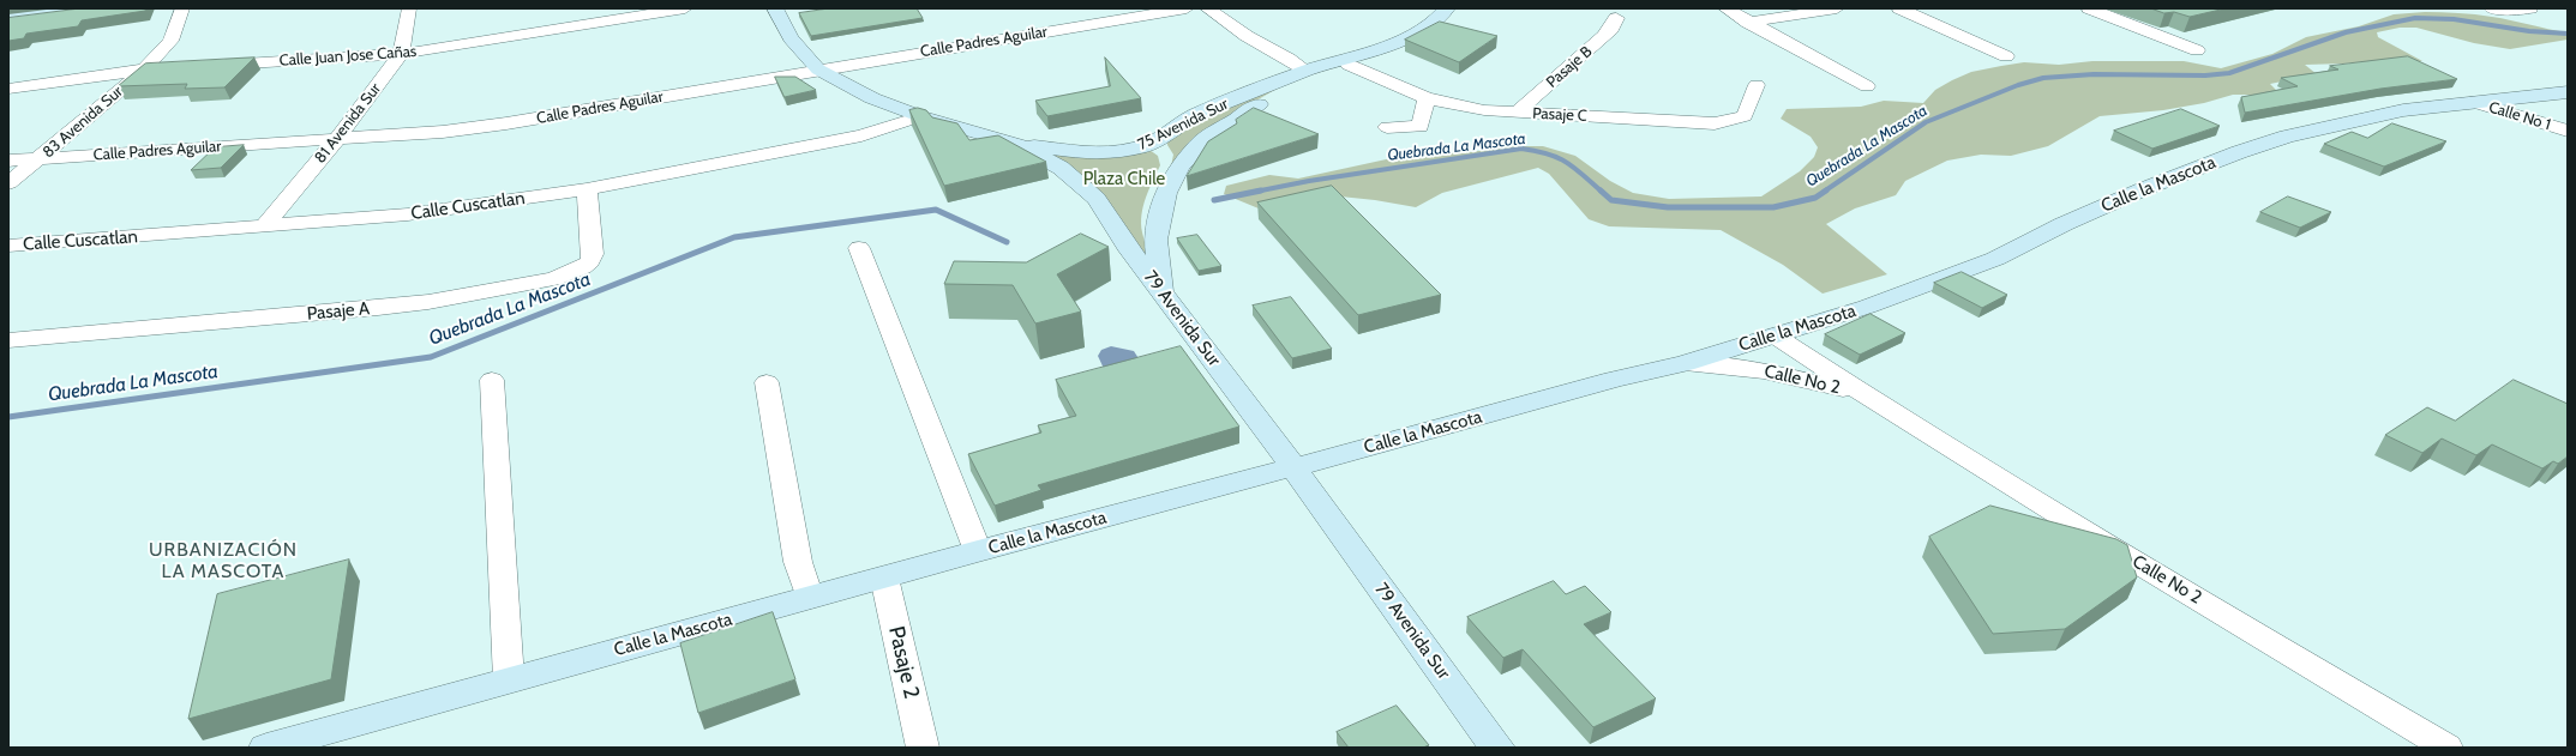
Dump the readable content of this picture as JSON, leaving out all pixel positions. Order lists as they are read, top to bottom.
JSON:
{
  "streets": {
    "main road": ["75 Avenida Sur", "Calle la Mascota", "79 Avenida Sur"],
    "street": [
      "Calle Padres Aguilar",
      "Calle Juan Jose Cañas",
      "Pasaje B",
      "Pasaje C",
      "Calle No 1",
      "83 Avenida Sur",
      "81 Avenida Sur",
      "Calle Cuscatlan",
      "Pasaje A",
      "Calle No 2",
      "Pasaje 2"
    ]
  },
  "crossings": [
    ["Calle Padres Aguilar", "83 Avenida Sur"],
    ["Calle Padres Aguilar", "81 Avenida Sur"],
    ["Calle Padres Aguilar", "79 Avenida Sur"],
    ["Calle Juan Jose Cañas", "81 Avenida Sur"],
    ["Pasaje B", "Pasaje C"],
    ["Pasaje C", "75 Avenida Sur"],
    ["Calle No 1", "Calle la Mascota"],
    ["81 Avenida Sur", "Calle Cuscatlan"],
    ["75 Avenida Sur", "79 Avenida Sur"],
    ["Calle la Mascota", "79 Avenida Sur"],
    ["Calle la Mascota", "Calle No 2"],
    ["Calle la Mascota", "Pasaje 2"],
    ["Calle Cuscatlan", "Pasaje A"],
    ["Calle Cuscatlan", "79 Avenida Sur"]
  ],
  "districts": ["URBANIZACIÓN LA MASCOTA"],
  "water": ["Quebrada La Mascota"],
  "parks": ["Plaza Chile"]
}
